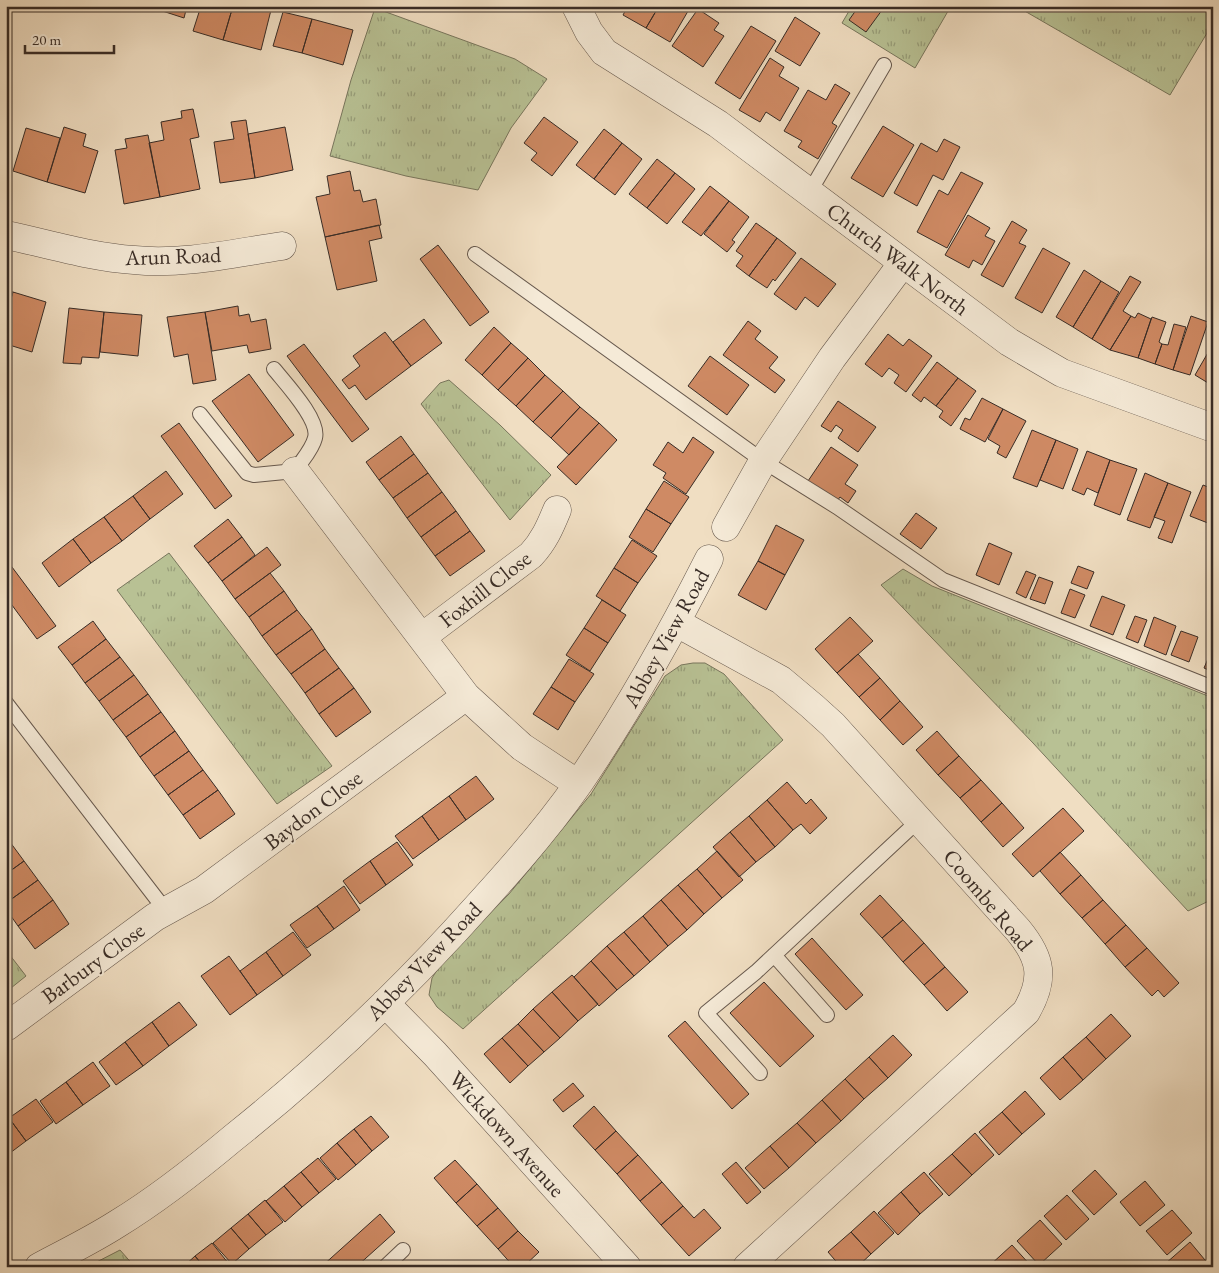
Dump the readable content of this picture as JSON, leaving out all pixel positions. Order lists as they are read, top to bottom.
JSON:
{
  "streets": {
    "street": [
      "Arun Road",
      "Church Walk North",
      "Foxhill Close",
      "Abbey View Road",
      "Baydon Close",
      "Coombe Road",
      "Barbury Close",
      "Wickdown Avenue"
    ]
  },
  "crossings": [
    ["Abbey View Road", "Coombe Road"],
    ["Abbey View Road", "Wickdown Avenue"],
    ["Baydon Close", "Barbury Close"]
  ],
  "scale_bar": "20 m"
}
